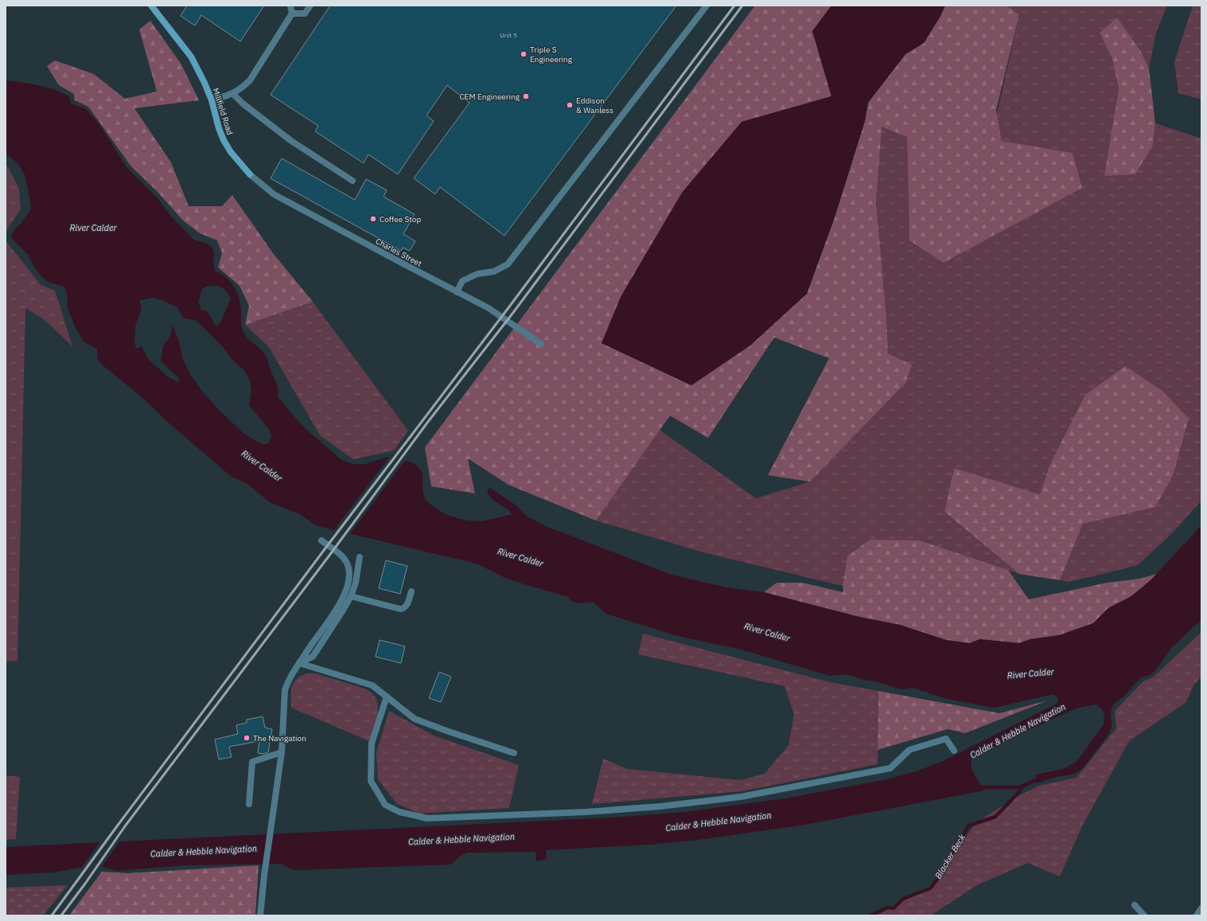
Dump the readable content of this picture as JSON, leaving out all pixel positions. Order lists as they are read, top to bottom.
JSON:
{
  "streets": {
    "street": ["Millfield Road", "Charles Street"]
  },
  "crossings": [
    ["Millfield Road", "Charles Street"]
  ],
  "water": ["River Calder", "Calder & Hebble Navigation", "Blacker Beck"],
  "places": [
    "Triple S Engineering",
    "CEM Engineering",
    "Eddison & Wanless",
    "Coffee Stop",
    "The Navigation"
  ],
  "house_numbers": ["Unit 5"]
}
